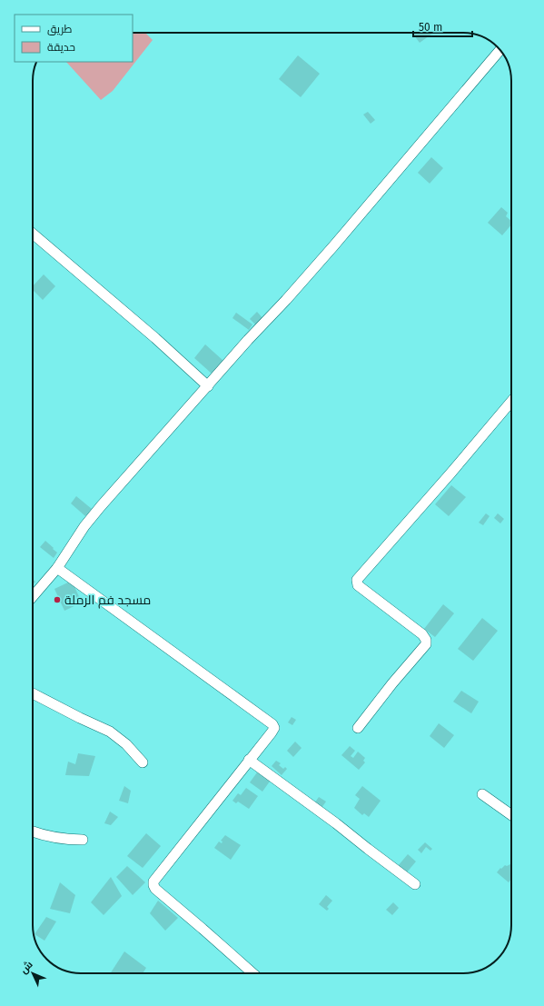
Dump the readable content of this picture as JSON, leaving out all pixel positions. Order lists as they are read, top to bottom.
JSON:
{
  "places": ["مسجد فم الرملة"],
  "legend": ["طريق", "حديقة"],
  "scale_bar": "50 m",
  "north": "top left"
}
